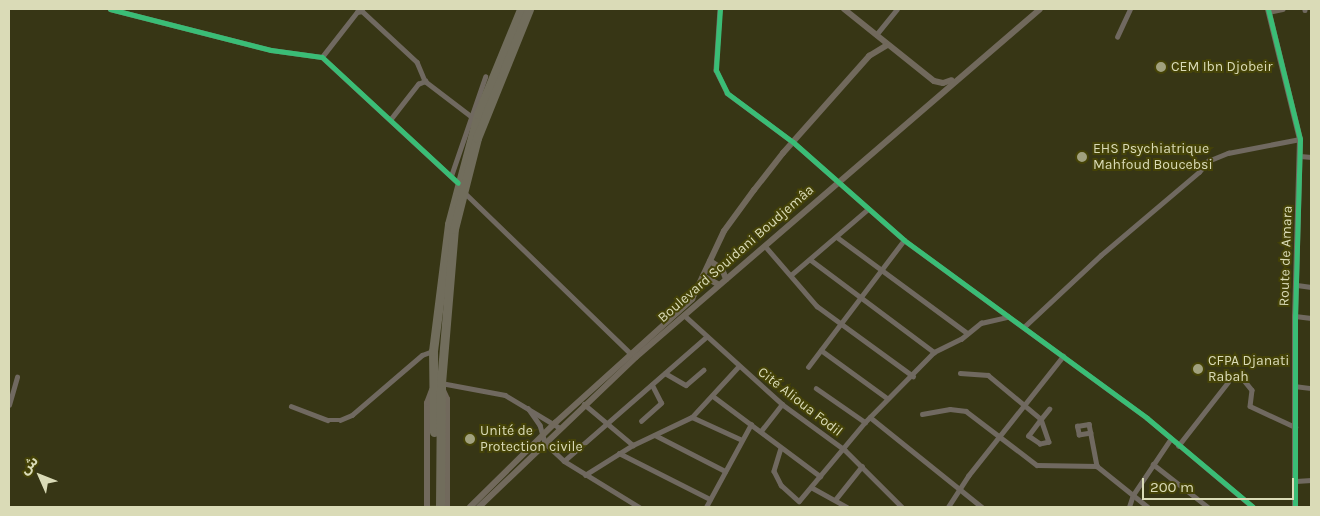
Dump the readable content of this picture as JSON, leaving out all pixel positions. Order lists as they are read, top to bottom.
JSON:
{
  "streets": {
    "main road": ["Boulevard Souidani Boudjemâa", "Route de Amara"],
    "street": ["Cité Alioua Fodil"]
  },
  "crossings": [
    ["Boulevard Souidani Boudjemâa", "Cité Alioua Fodil"]
  ],
  "places": [
    "CEM Ibn Djobeir",
    "EHS Psychiatrique Mahfoud Boucebsi",
    "CFPA Djanati Rabah",
    "Unité de Protection civile"
  ],
  "scale_bar": "200 m",
  "north": "top left"
}
